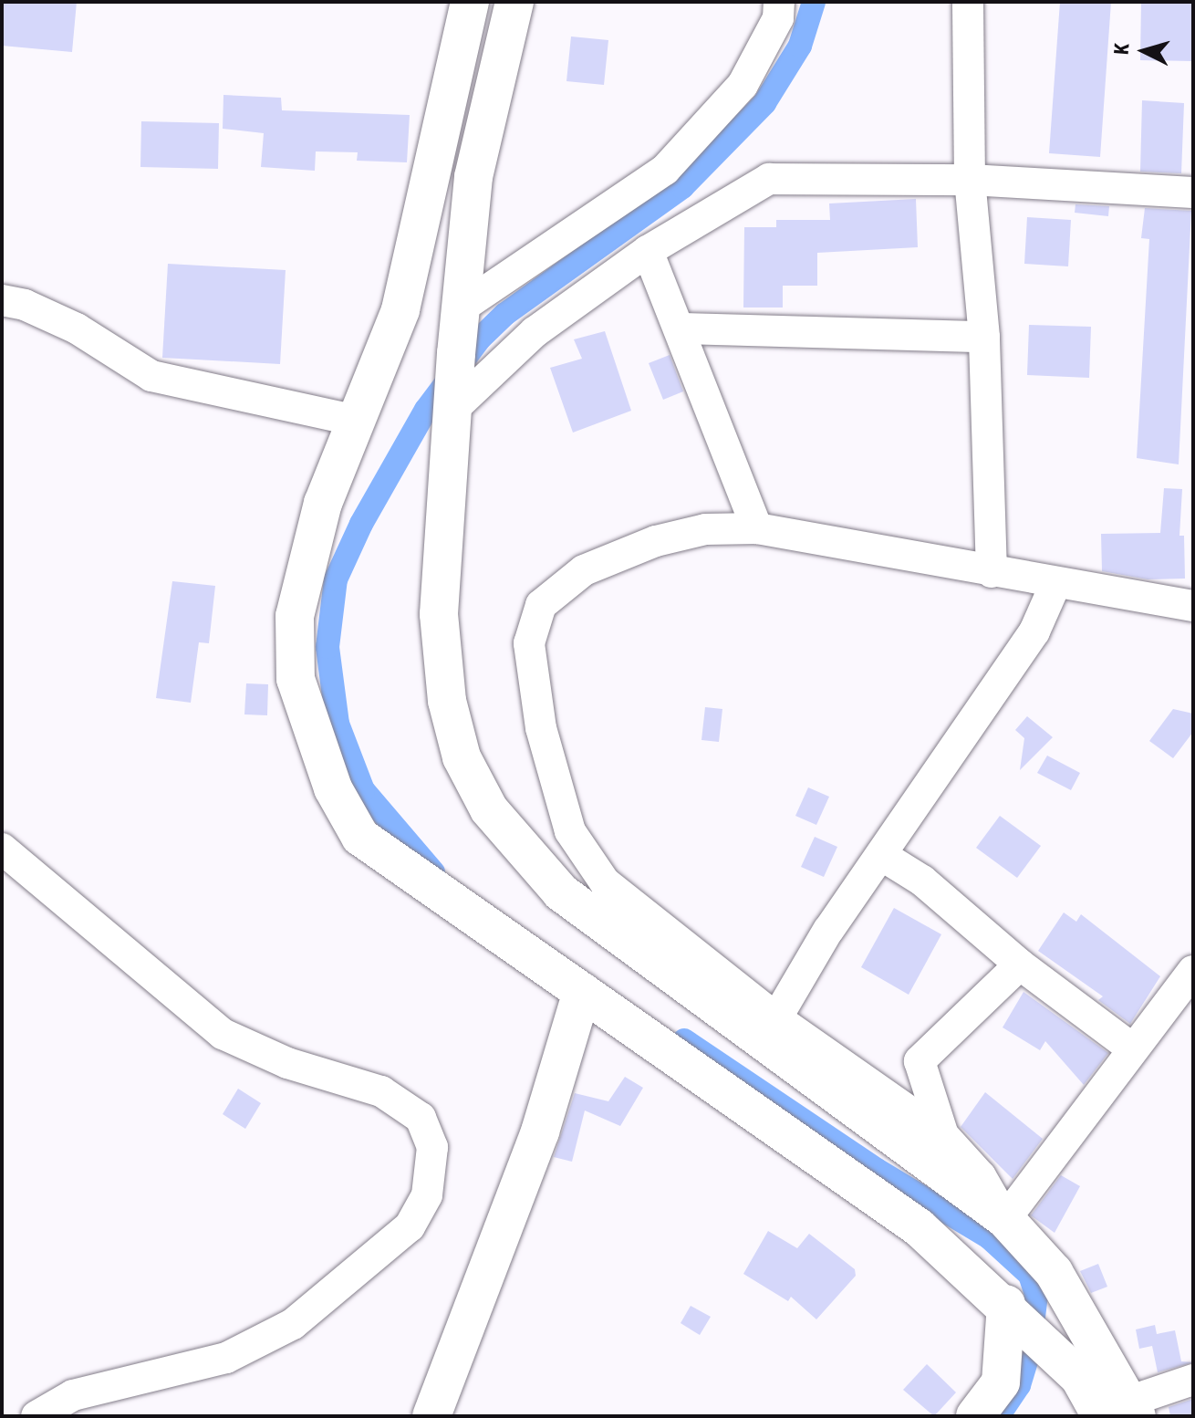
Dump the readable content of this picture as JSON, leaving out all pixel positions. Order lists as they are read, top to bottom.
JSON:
{
  "north": "left"
}
